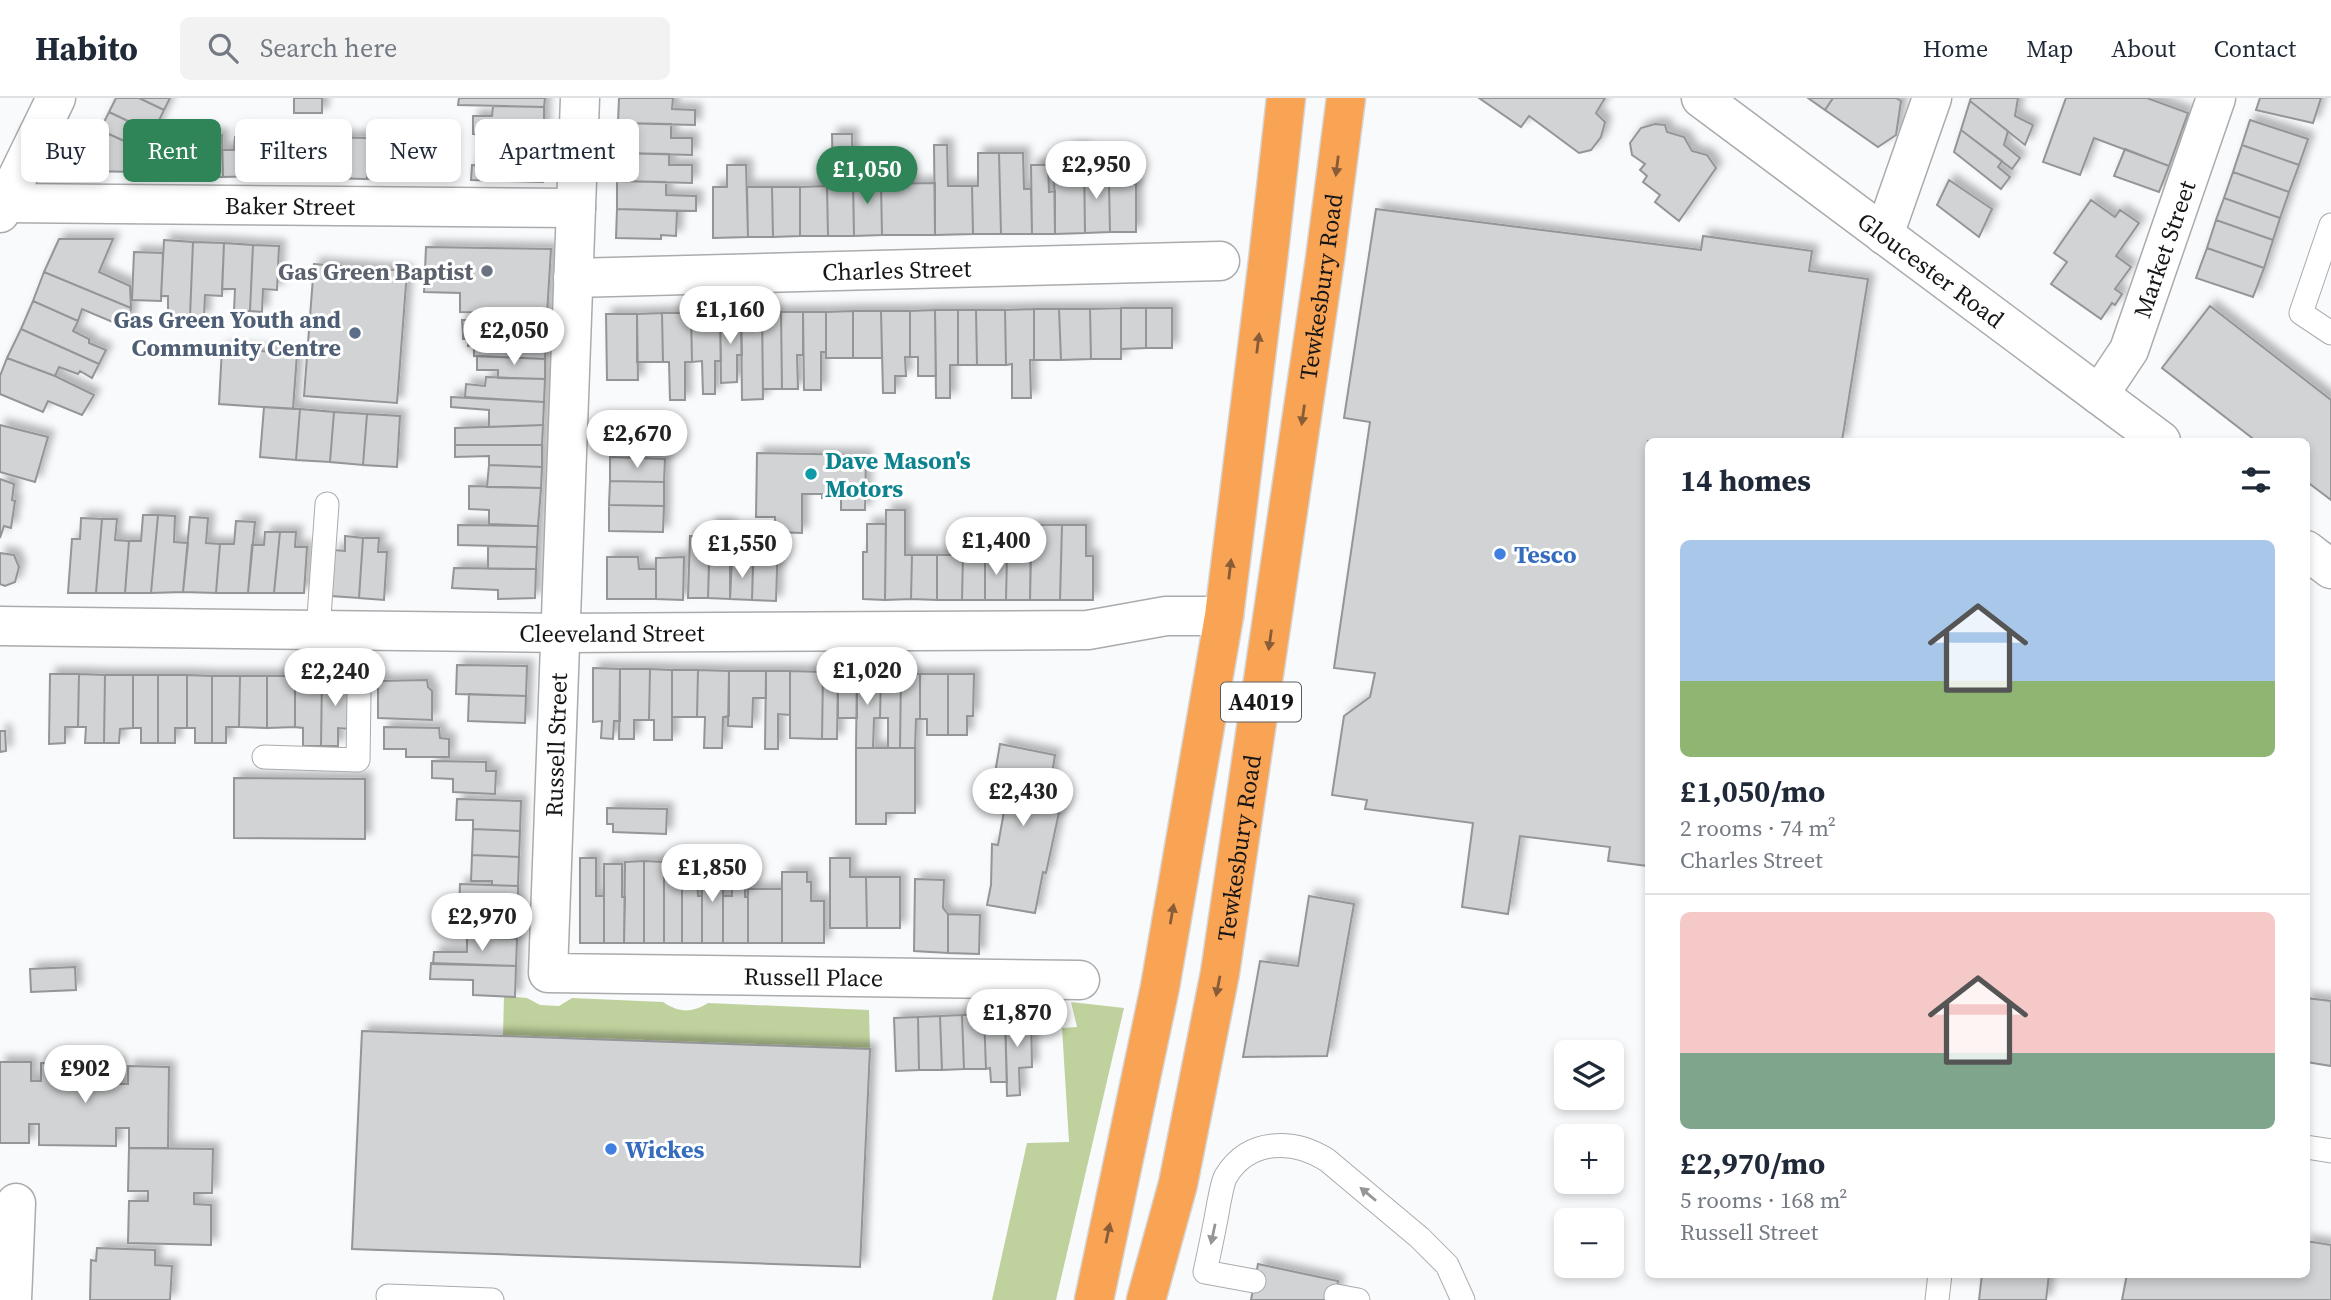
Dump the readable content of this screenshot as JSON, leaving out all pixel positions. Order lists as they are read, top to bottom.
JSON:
{
  "streets": {
    "highway": ["Tewkesbury Road", "A4019"],
    "street": [
      "Baker Street",
      "Market Street",
      "Charles Street",
      "Gloucester Road",
      "Cleeveland Street",
      "Russell Street",
      "Russell Place"
    ]
  },
  "crossings": [
    ["Baker Street", "Russell Street"],
    ["Market Street", "Gloucester Road"],
    ["Charles Street", "Russell Street"],
    ["Tewkesbury Road", "Cleeveland Street"],
    ["Cleeveland Street", "Russell Street"],
    ["Russell Street", "Russell Place"]
  ],
  "places": [
    "Gas Green Baptist",
    "Gas Green Youth and Community Centre",
    "Dave Mason's Motors",
    "Tesco",
    "Wickes"
  ],
  "page": {
    "header": "Habito",
    "search": "Search here",
    "nav": [
      "Home",
      "Map",
      "About",
      "Contact"
    ],
    "chip": [
      "Buy",
      "Rent",
      "Filters",
      "New",
      "Apartment"
    ],
    "price": [
      "£2,950",
      "£1,050",
      "£1,160",
      "£2,050",
      "£2,670",
      "£1,400",
      "£1,550",
      "£1,020",
      "£2,240",
      "£2,430",
      "£1,850",
      "£2,970",
      "£1,870",
      "£902"
    ],
    "heading": "14 homes",
    "list": [
      {
        "name": "£1,050/mo",
        "note": "2 rooms · 74 m² · Charles Street"
      },
      {
        "name": "£2,970/mo",
        "note": "5 rooms · 168 m² · Russell Street"
      }
    ],
    "map_buttons": ["+", "−"]
  }
}
